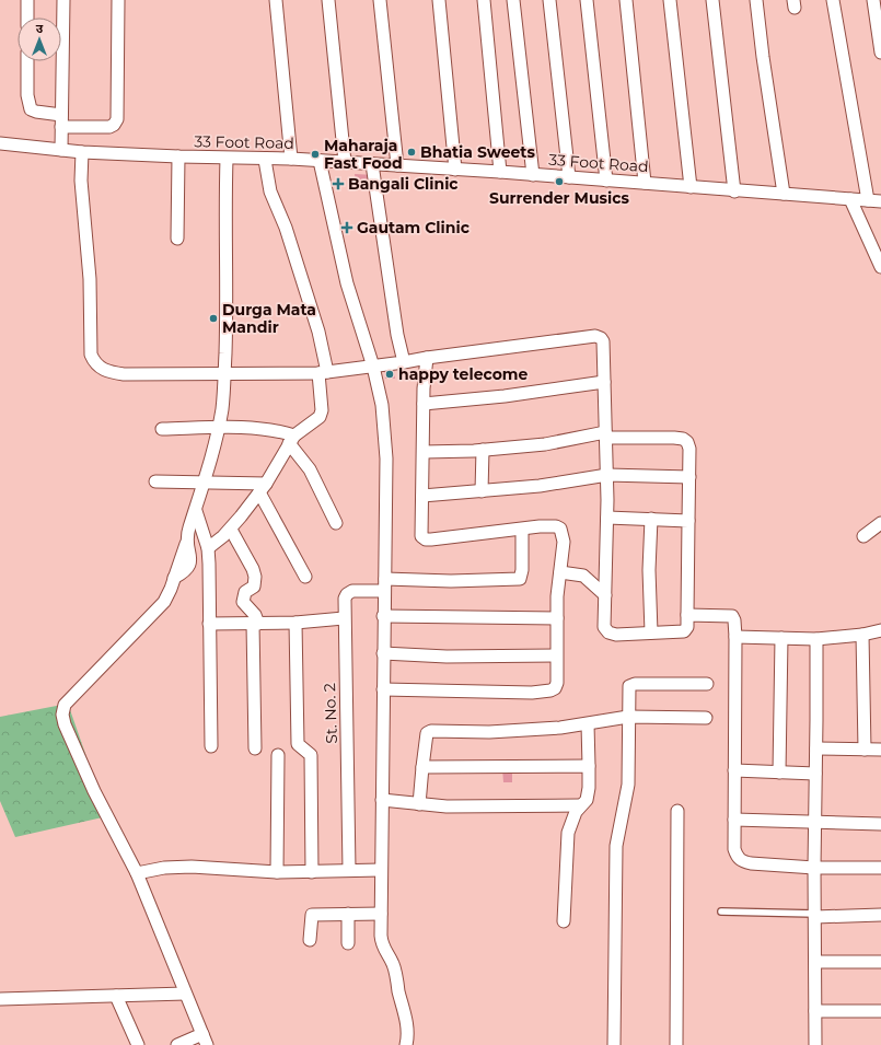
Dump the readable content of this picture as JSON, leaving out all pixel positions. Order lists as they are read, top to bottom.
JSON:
{
  "streets": {
    "street": ["33 Foot Road", "St. No. 2"]
  },
  "places": {
    "other": [
      "Bhatia Sweets",
      "Maharaja Fast Food",
      "Surrender Musics",
      "Durga Mata Mandir",
      "happy telecome"
    ],
    "health": ["Bangali Clinic", "Gautam Clinic"]
  },
  "north": "top"
}
